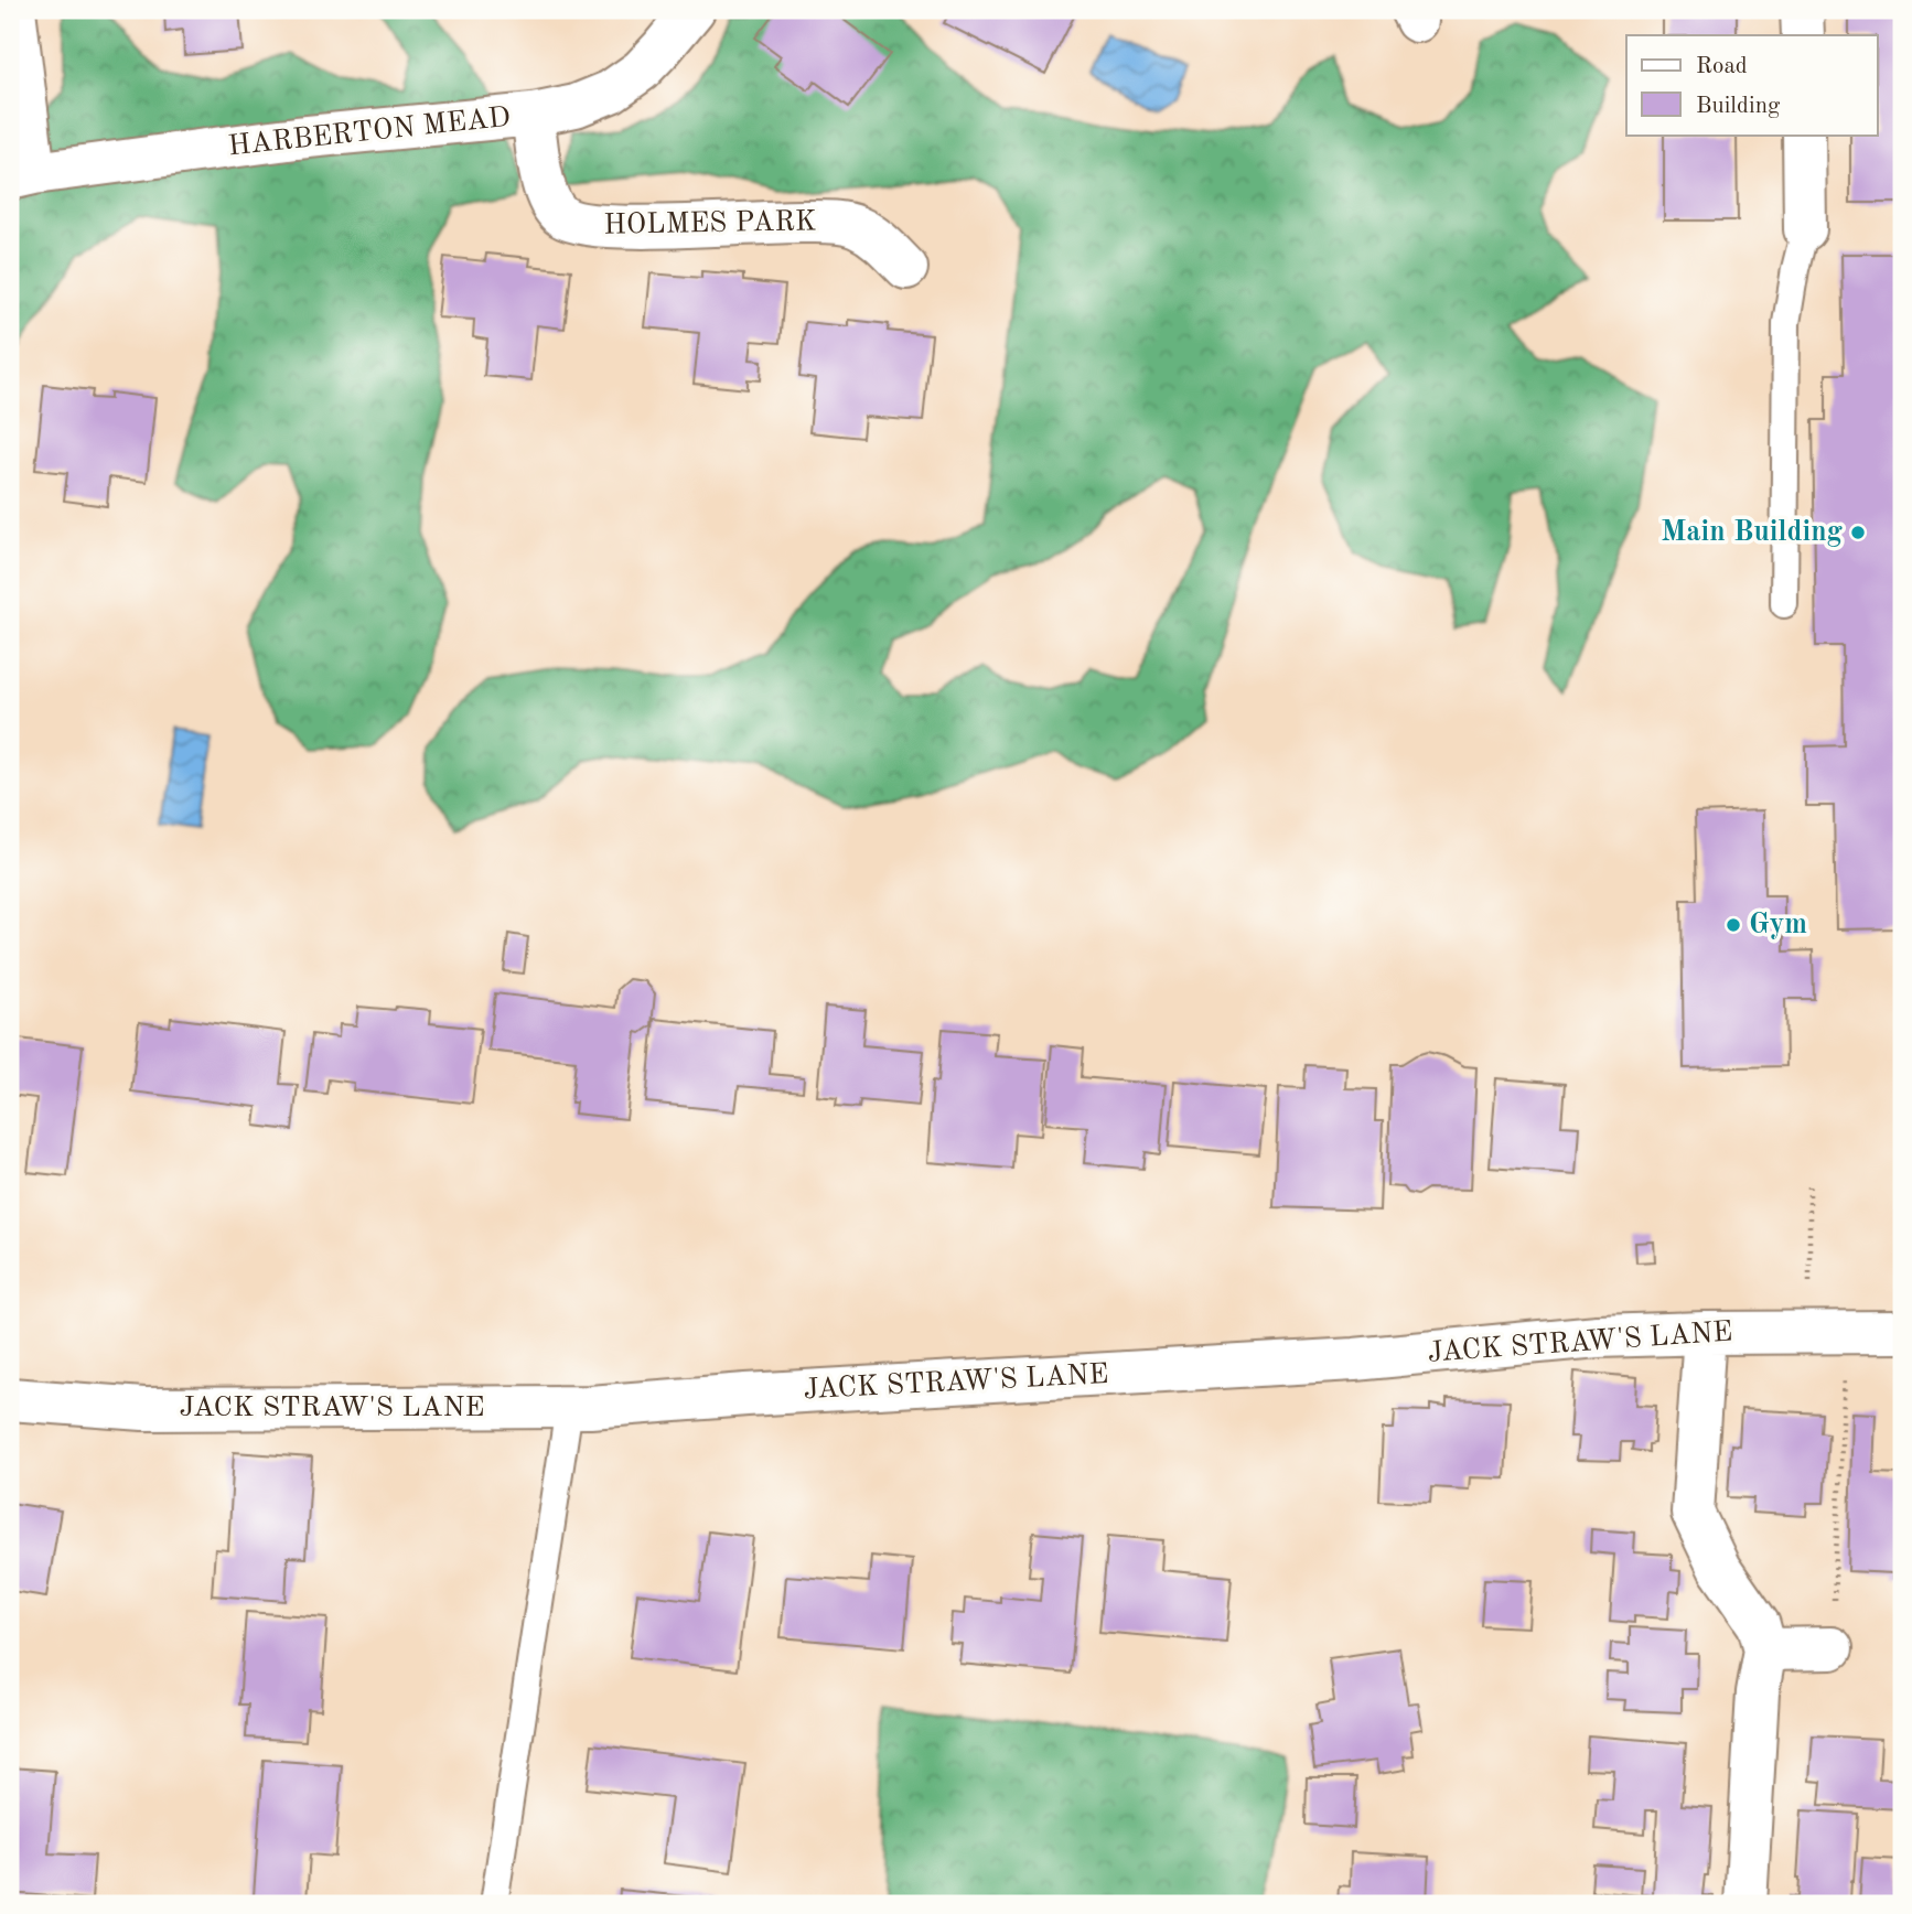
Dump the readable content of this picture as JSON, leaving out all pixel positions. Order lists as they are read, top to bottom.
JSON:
{
  "streets": {
    "street": ["HARBERTON MEAD", "HOLMES PARK", "JACK STRAW'S LANE"]
  },
  "crossings": [
    ["HARBERTON MEAD", "HOLMES PARK"]
  ],
  "places": ["Main Building", "Gym"],
  "legend": ["Road", "Building"]
}
